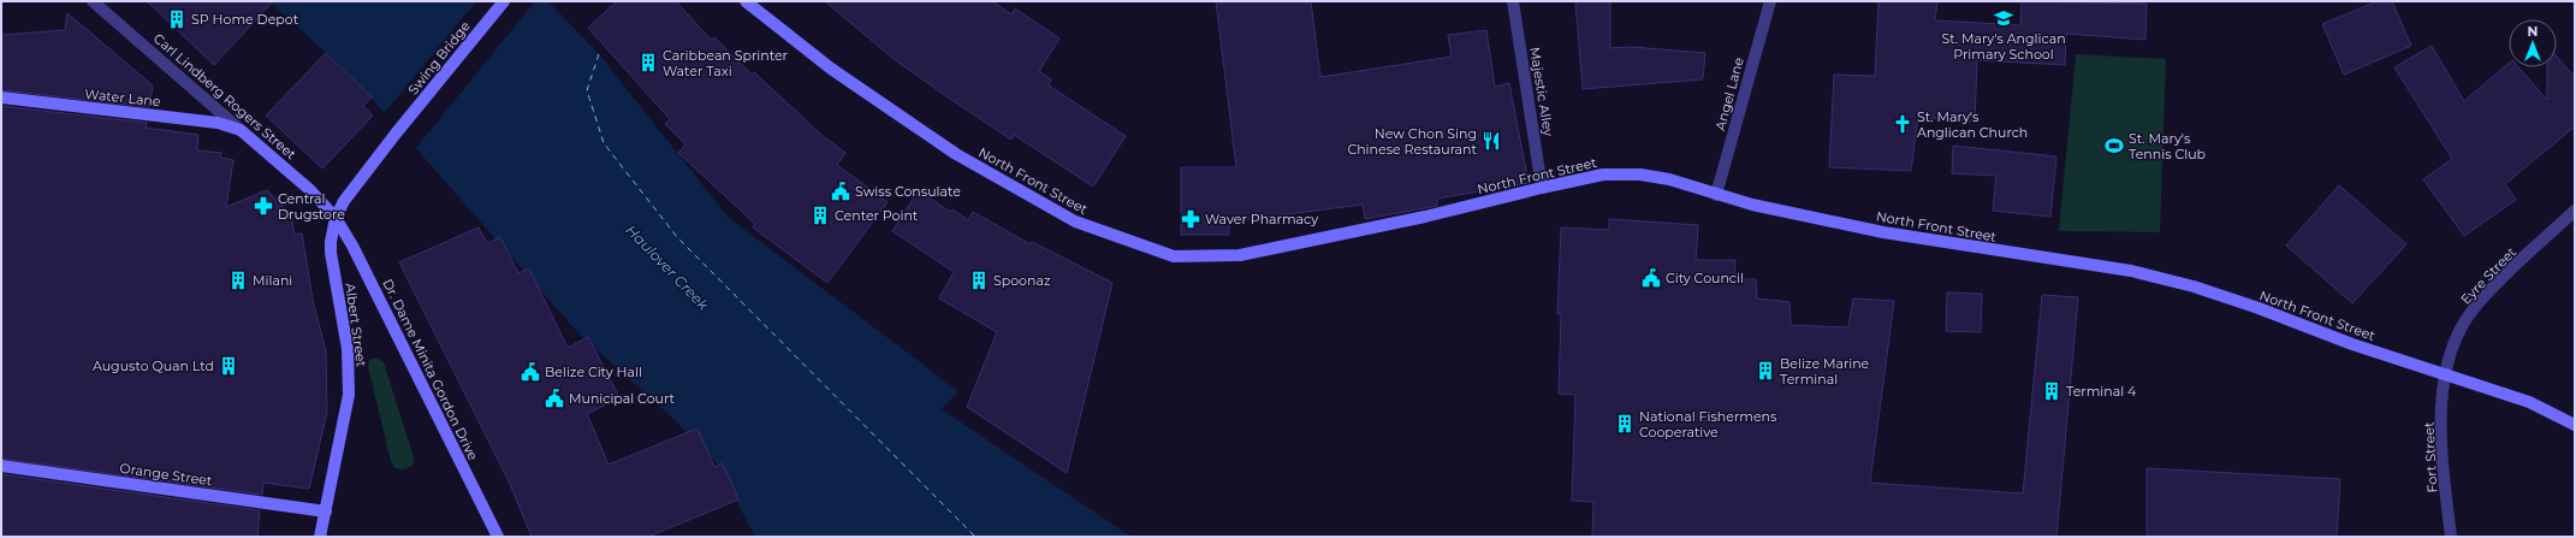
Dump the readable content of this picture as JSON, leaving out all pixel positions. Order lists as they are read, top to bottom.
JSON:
{
  "streets": {
    "main road": [
      "Swing Bridge",
      "Carl Lindberg Rogers Street",
      "Water Lane",
      "North Front Street",
      "Albert Street",
      "Dr. Dame Minita Gordon Drive",
      "Orange Street"
    ],
    "street": [
      "Majestic Alley",
      "Angel Lane",
      "Eyre Street",
      "Fort Street"
    ]
  },
  "crossings": [
    ["Swing Bridge", "Albert Street"],
    ["Majestic Alley", "North Front Street"],
    ["Angel Lane", "North Front Street"],
    ["Carl Lindberg Rogers Street", "Water Lane"],
    ["Carl Lindberg Rogers Street", "Albert Street"],
    ["Carl Lindberg Rogers Street", "Dr. Dame Minita Gordon Drive"],
    ["North Front Street", "Eyre Street"],
    ["North Front Street", "Fort Street"],
    ["Eyre Street", "Fort Street"],
    ["Albert Street", "Dr. Dame Minita Gordon Drive"],
    ["Albert Street", "Orange Street"]
  ],
  "water": ["Haulover Creek"],
  "places": {
    "school or university": ["St. Mary's Anglican Primary School"],
    "building": [
      "SP Home Depot",
      "Caribbean Sprinter Water Taxi",
      "Center Point",
      "Milani",
      "Spoonaz",
      "Augusto Quan Ltd",
      "Belize Marine Terminal",
      "Terminal 4",
      "National Fishermens Cooperative"
    ],
    "church": ["St. Mary's Anglican Church"],
    "restaurant": ["New Chon Sing Chinese Restaurant"],
    "sports": ["St. Mary's Tennis Club"],
    "public building": [
      "Swiss Consulate",
      "City Council",
      "Belize City Hall",
      "Municipal Court"
    ],
    "pharmacy": ["Central Drugstore", "Waver Pharmacy"]
  },
  "north": "top"
}
